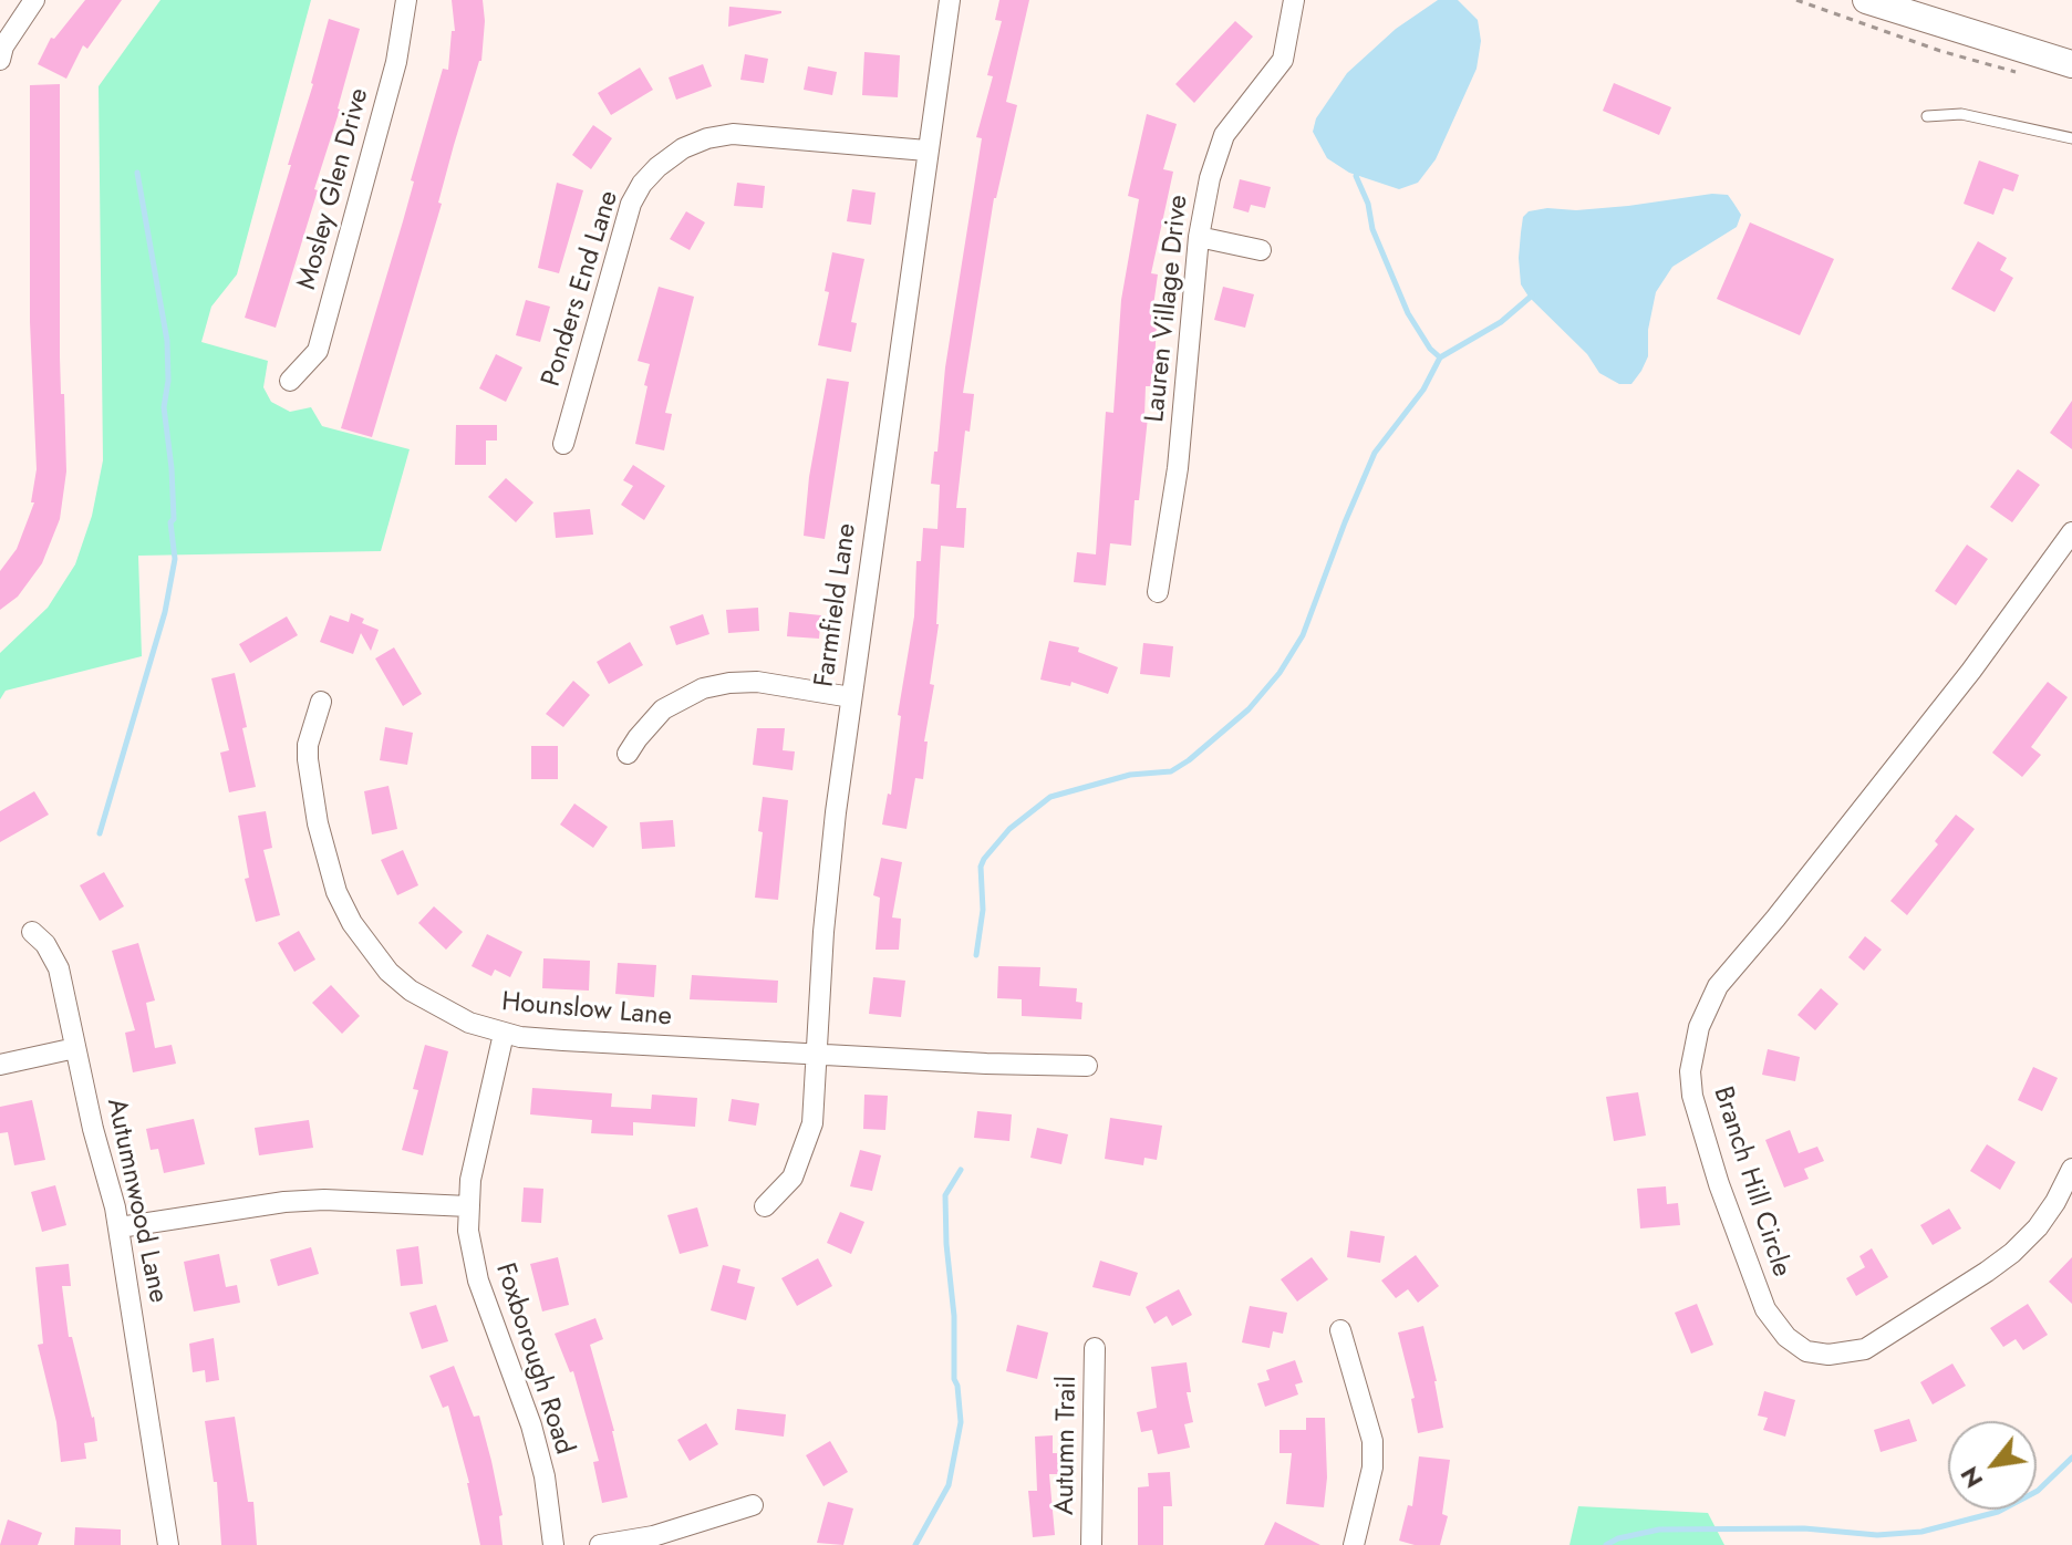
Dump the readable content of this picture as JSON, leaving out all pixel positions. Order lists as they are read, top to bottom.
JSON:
{
  "streets": {
    "street": [
      "Mosley Glen Drive",
      "Ponders End Lane",
      "Lauren Village Drive",
      "Farmfield Lane",
      "Hounslow Lane",
      "Branch Hill Circle",
      "Autumnwood Lane",
      "Foxborough Road",
      "Autumn Trail"
    ]
  },
  "crossings": [
    ["Ponders End Lane", "Farmfield Lane"],
    ["Farmfield Lane", "Hounslow Lane"],
    ["Hounslow Lane", "Foxborough Road"]
  ],
  "north": "bottom left"
}
